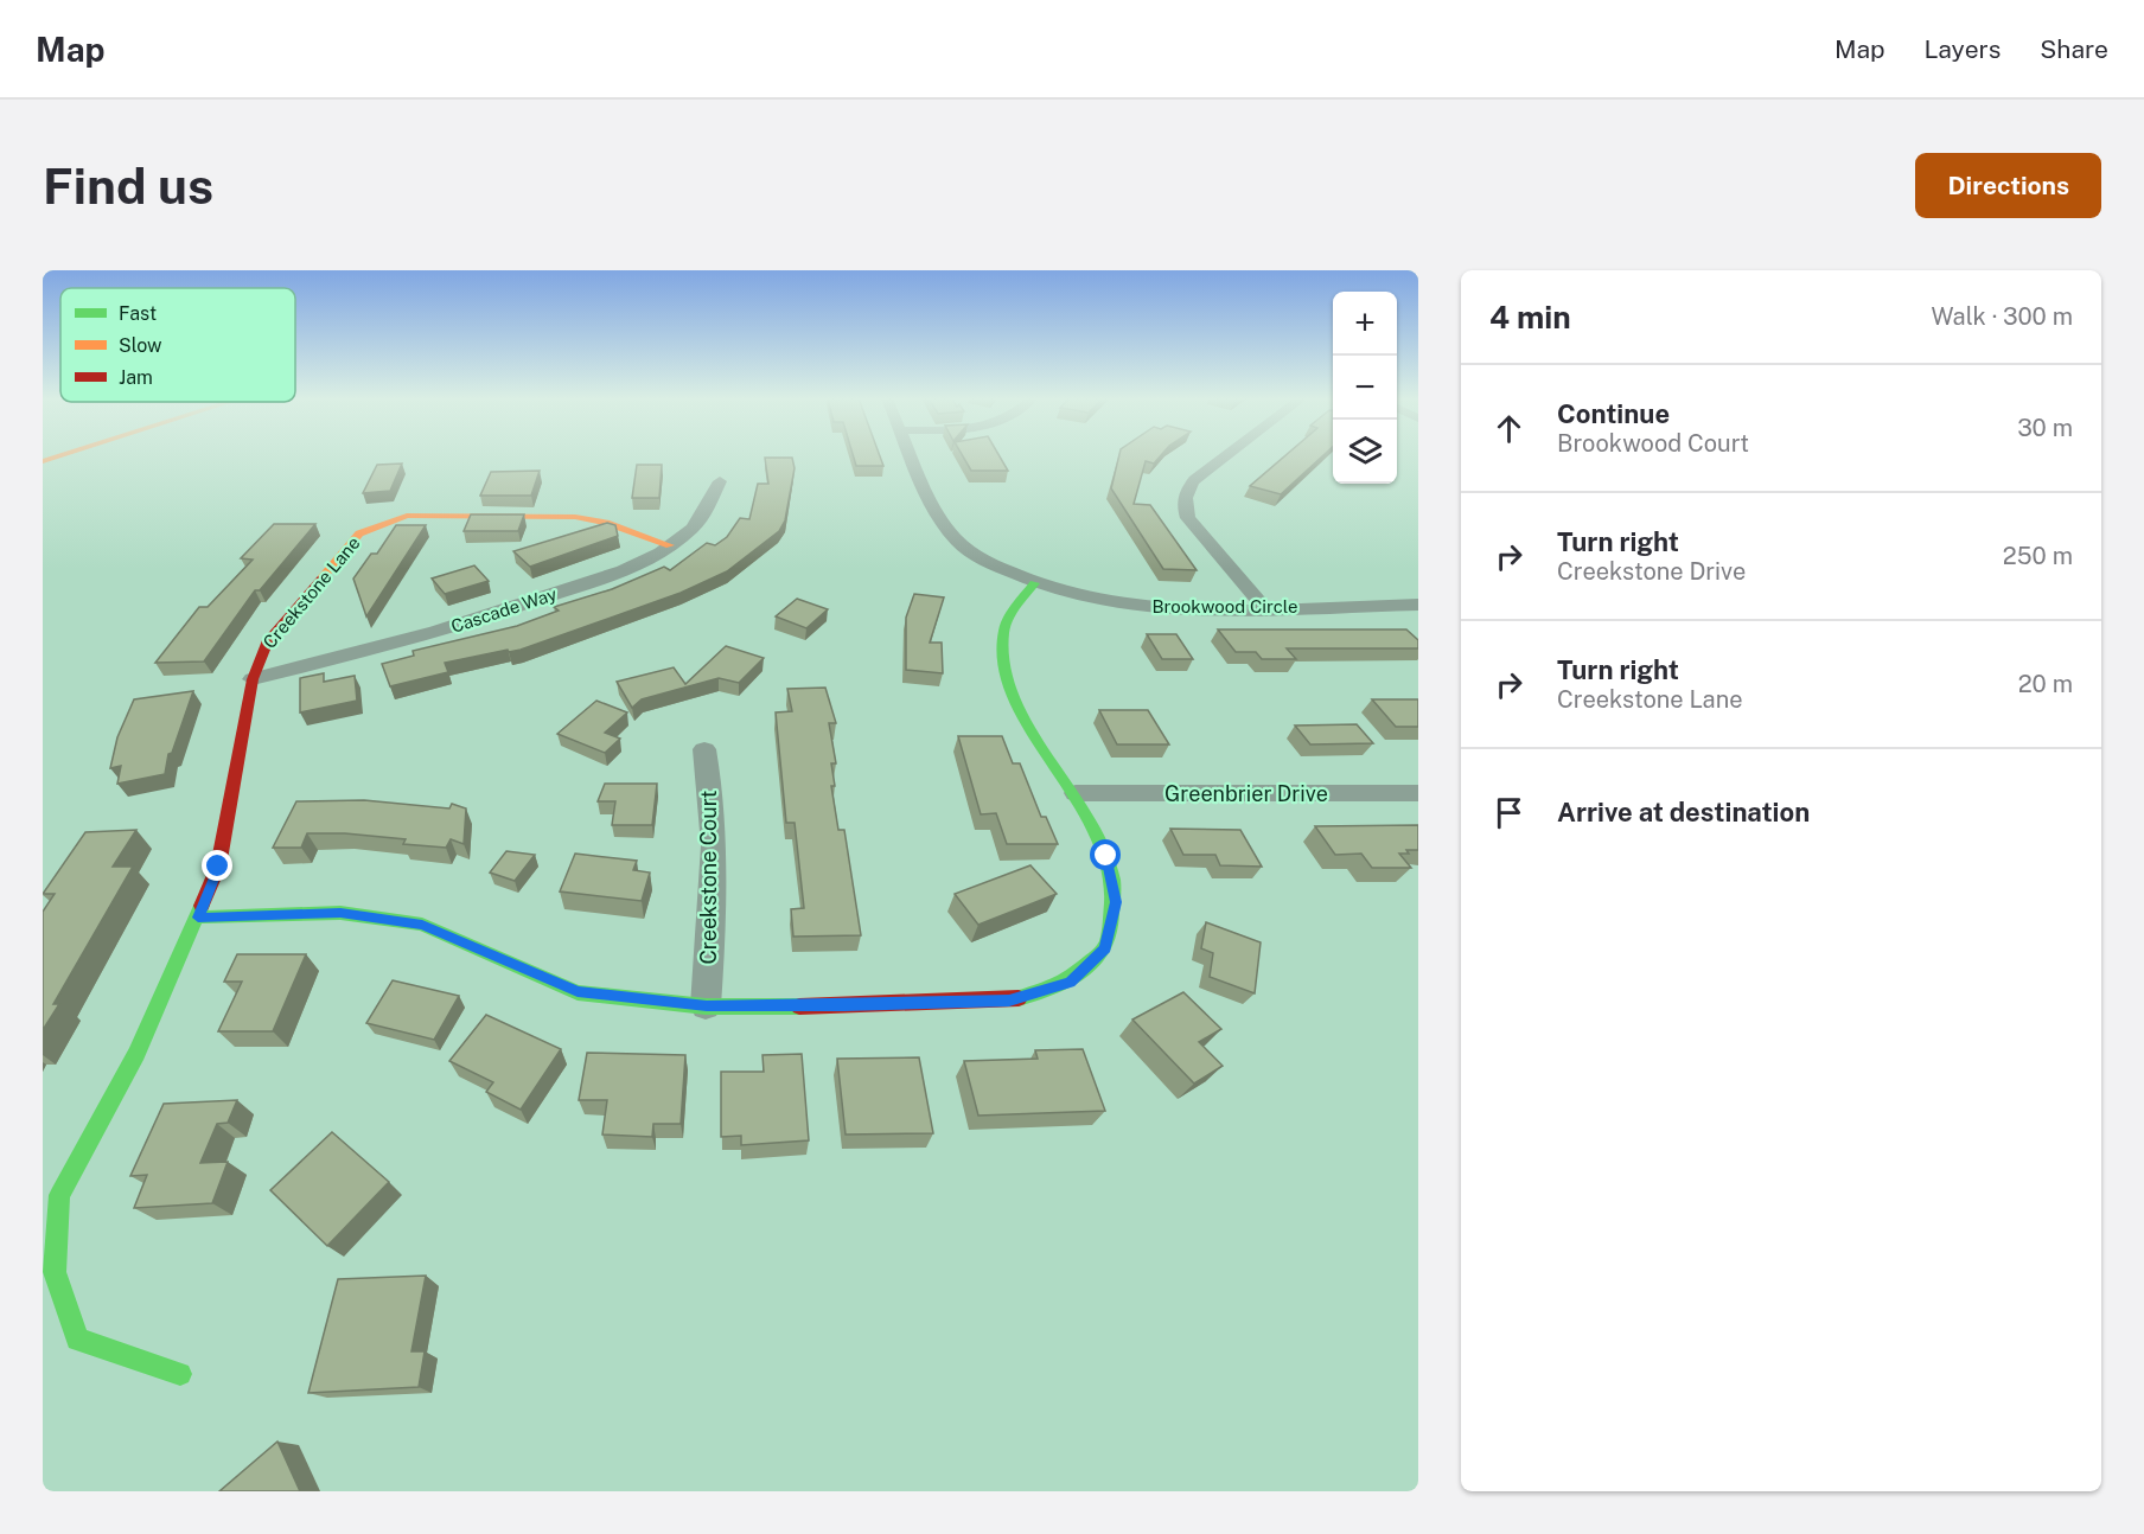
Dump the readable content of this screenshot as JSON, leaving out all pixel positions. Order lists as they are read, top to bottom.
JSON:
{
  "streets": {
    "street": [
      "Creekstone Lane",
      "Brookwood Circle",
      "Cascade Way",
      "Greenbrier Drive",
      "Creekstone Court"
    ]
  },
  "crossings": [
    ["Creekstone Lane", "Cascade Way"]
  ],
  "legend": ["Fast", "Slow", "Jam"],
  "page": {
    "header": "Map",
    "nav": ["Map", "Layers", "Share"],
    "buttons": "Directions",
    "title": "Find us",
    "heading": ["4 min", "Walk · 300 m"],
    "map_buttons": ["+", "−"],
    "list": [
      ["Continue", "Brookwood Court", "30 m"],
      ["Turn right", "Creekstone Drive", "250 m"],
      ["Turn right", "Creekstone Lane", "20 m"],
      "Arrive at destination"
    ]
  }
}
